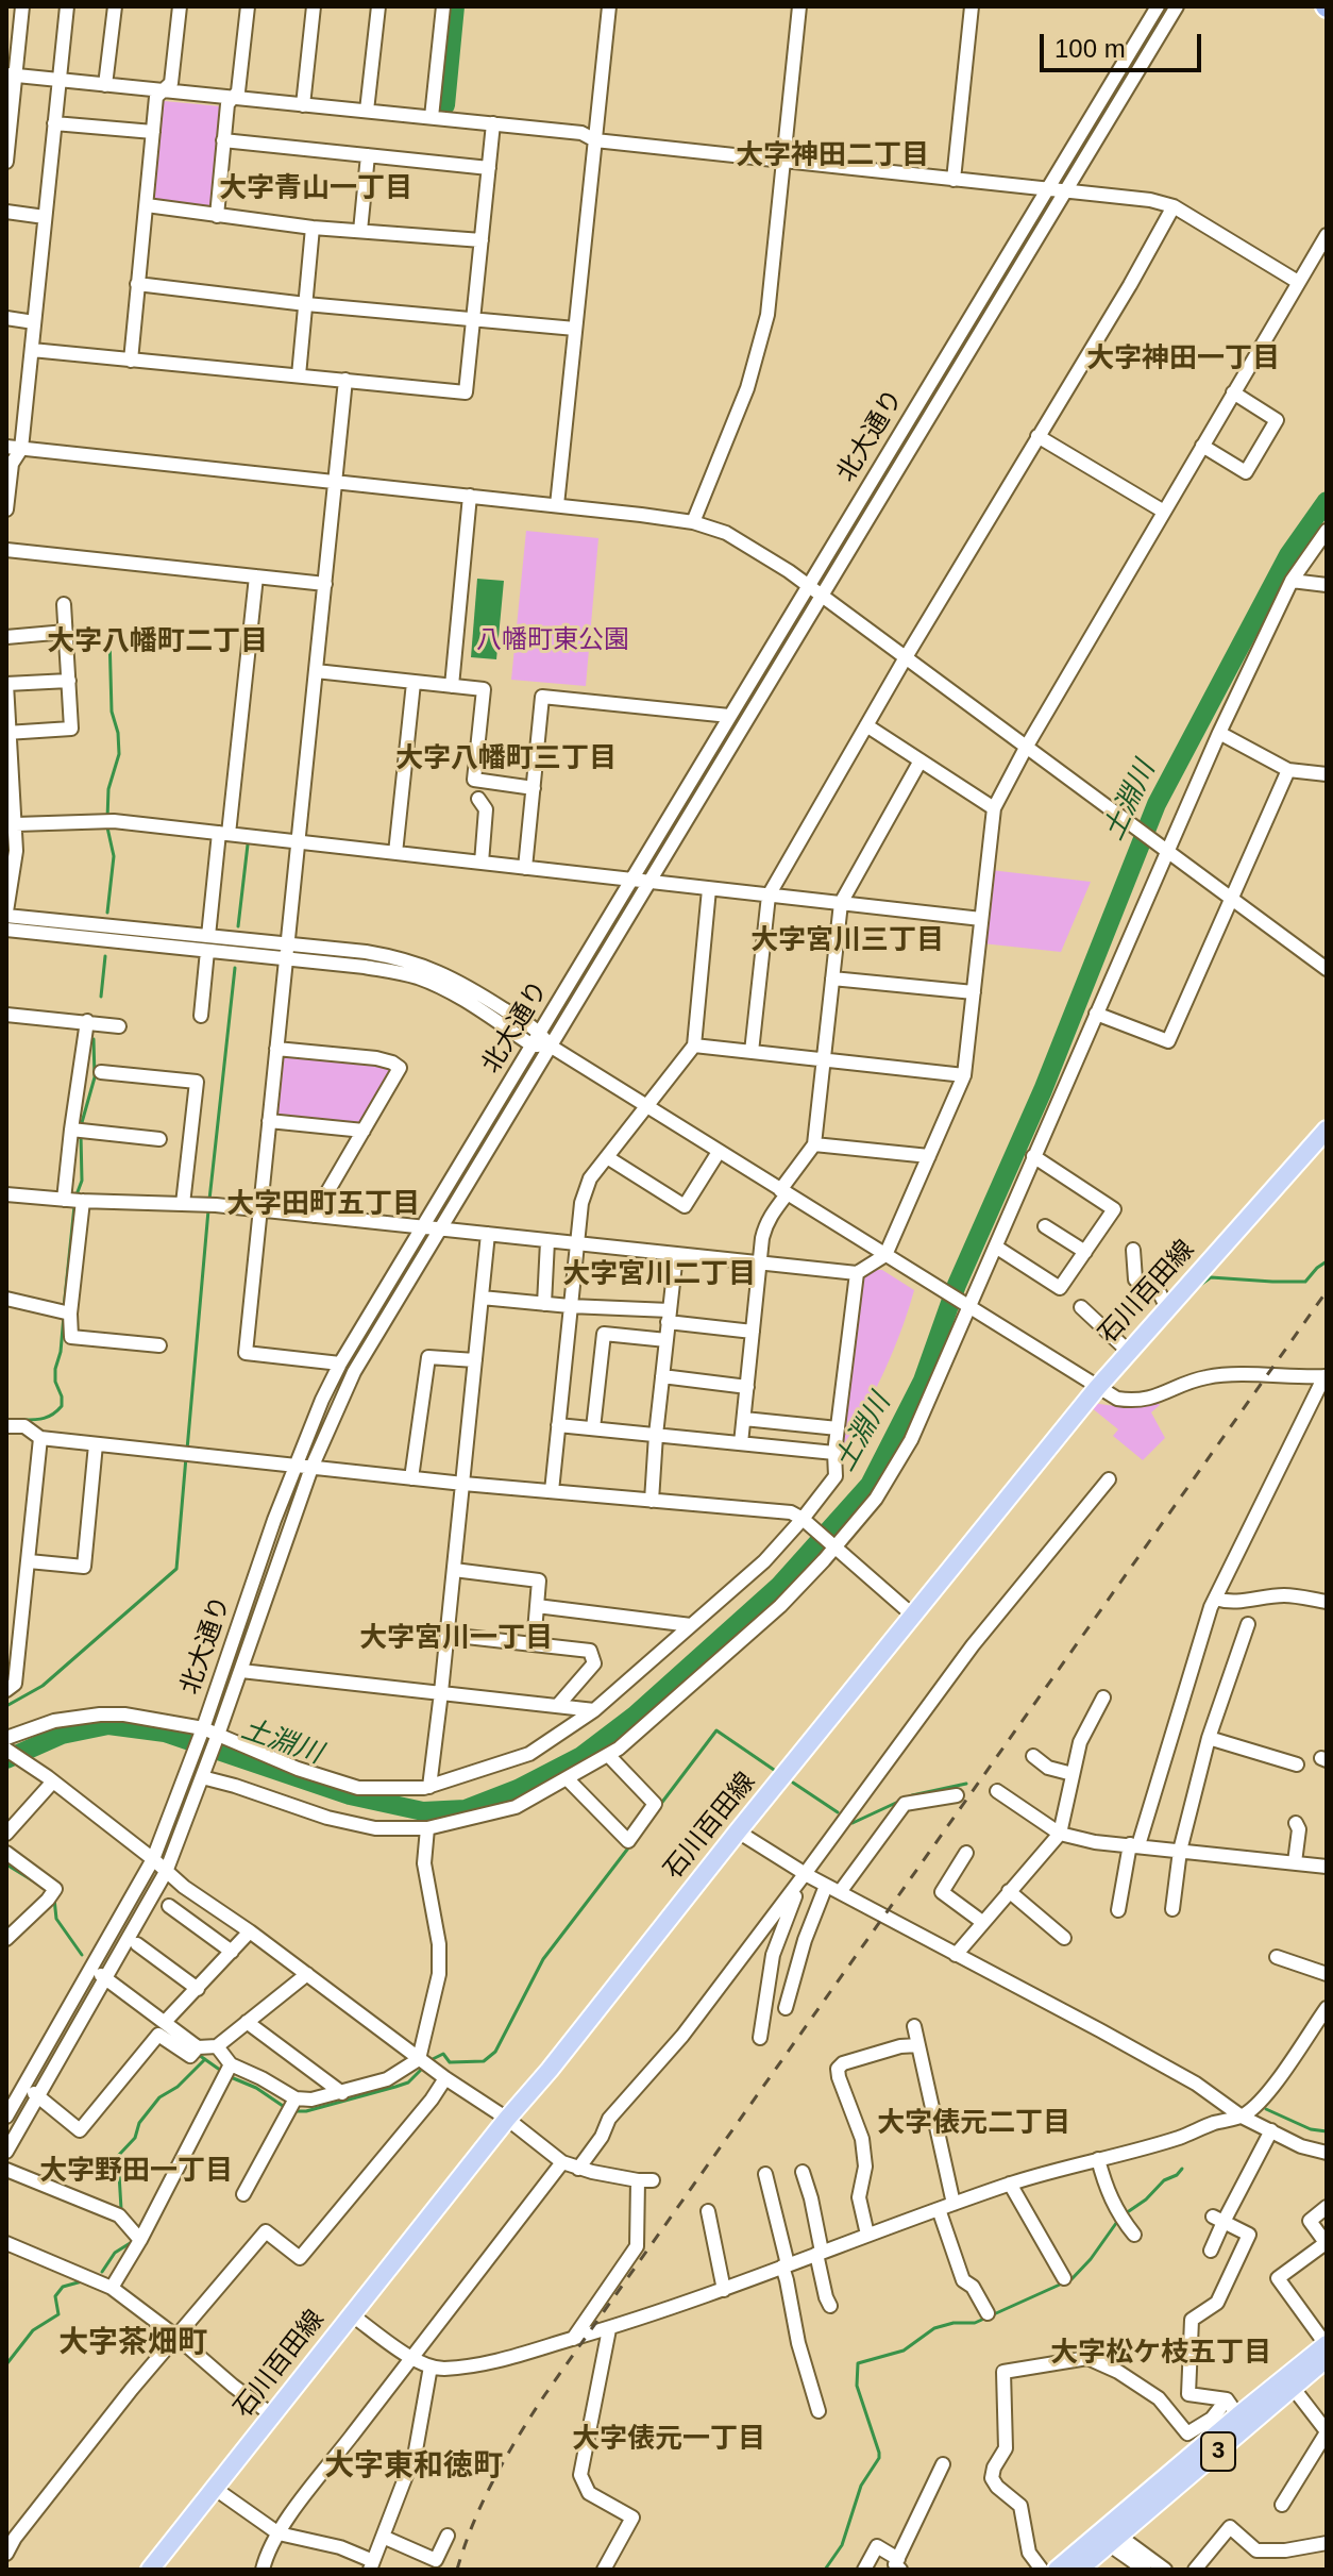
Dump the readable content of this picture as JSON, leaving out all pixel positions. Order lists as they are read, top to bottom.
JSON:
{
  "streets": {
    "main road": ["石川百田線", "3"],
    "street": ["北大通り"]
  },
  "districts": [
    "大字神田二丁目",
    "大字青山一丁目",
    "大字神田一丁目",
    "大字八幡町二丁目",
    "大字八幡町三丁目",
    "大字宮川三丁目",
    "大字田町五丁目",
    "大字宮川二丁目",
    "大字宮川一丁目",
    "大字俵元二丁目",
    "大字野田一丁目",
    "大字茶畑町",
    "大字松ケ枝五丁目",
    "大字俵元一丁目",
    "大字東和徳町"
  ],
  "water": ["土淵川"],
  "parks": ["八幡町東公園"],
  "scale_bar": "100 m"
}
